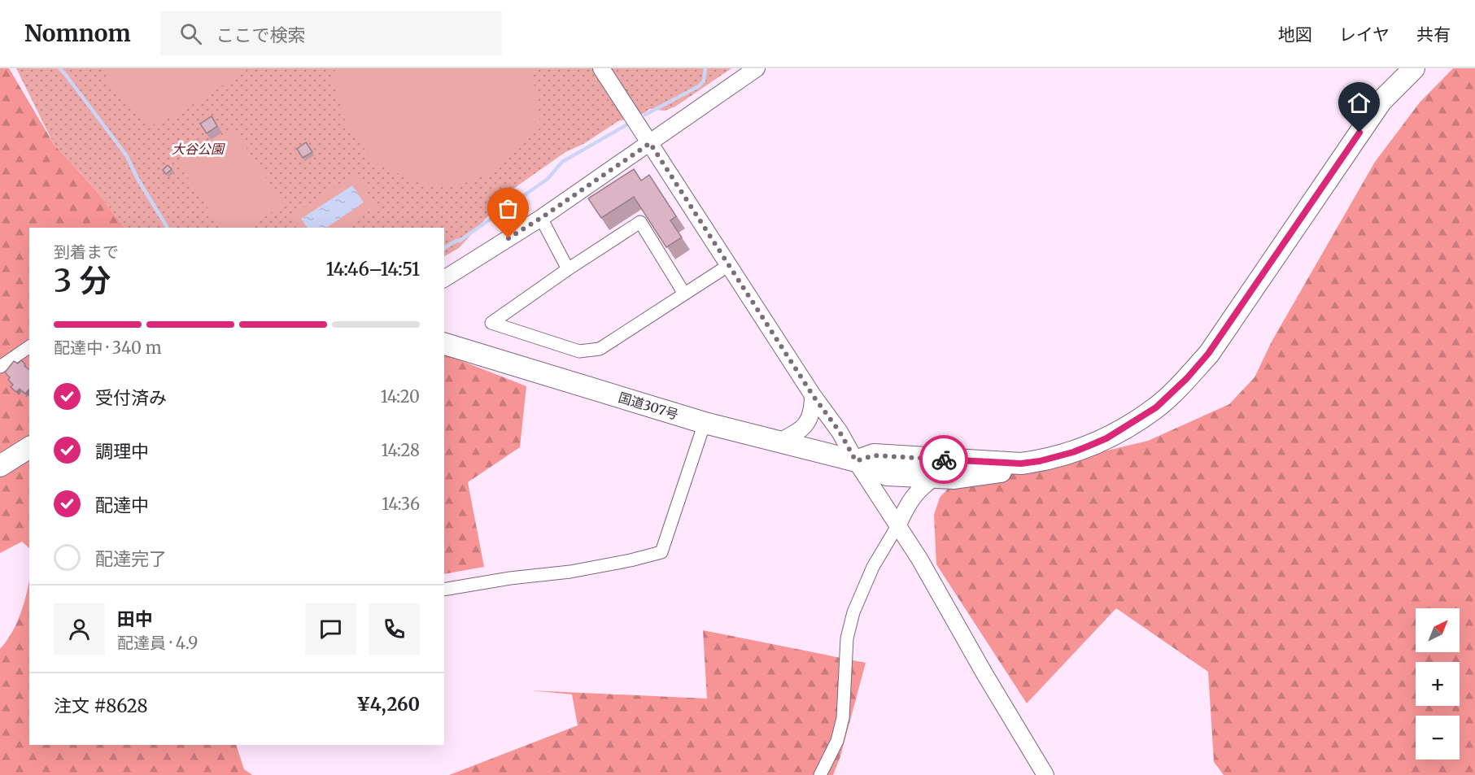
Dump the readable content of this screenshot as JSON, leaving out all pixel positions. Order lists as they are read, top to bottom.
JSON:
{
  "streets": {
    "highway": ["国道307号"]
  },
  "parks": ["大谷公園"],
  "north": "top right",
  "page": {
    "header": "Nomnom",
    "search": "ここで検索",
    "nav": ["地図", "レイヤ", "共有"],
    "heading": ["3 分", "到着まで", "14:46–14:51"],
    "panel": [
      "田中",
      "配達員 · 4.9",
      "注文 #8628",
      "¥4,260"
    ],
    "bar": "配達中 · 340 m",
    "list": [
      ["受付済み", "14:20"],
      ["調理中", "14:28"],
      ["配達中", "14:36"],
      "配達完了"
    ],
    "map_buttons": ["+", "−"]
  }
}
